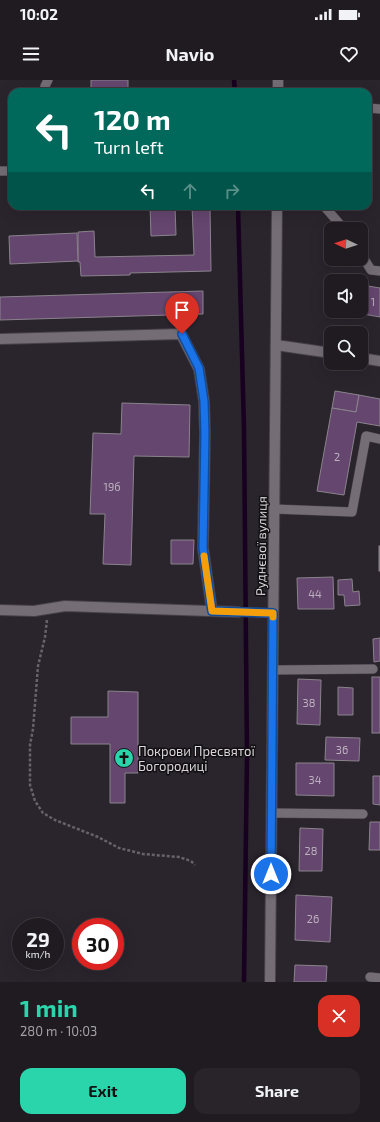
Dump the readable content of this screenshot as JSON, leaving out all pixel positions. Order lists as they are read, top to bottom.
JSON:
{
  "streets": {
    "street": ["Руднєвої вулиця"]
  },
  "places": {
    "church": ["Покрови Пресвятої Богородиці"]
  },
  "house_numbers": [
    "1",
    "2",
    "19б",
    "44",
    "38",
    "36",
    "34",
    "28",
    "26"
  ],
  "north": "left",
  "page": {
    "status": "10:02",
    "header": "Navio",
    "turn": ["120 m", "Turn left"],
    "speed": "29 km/h",
    "limit": "30",
    "heading": ["1 min", "280 m · 10:03"],
    "buttons": ["Exit", "Share"]
  }
}
